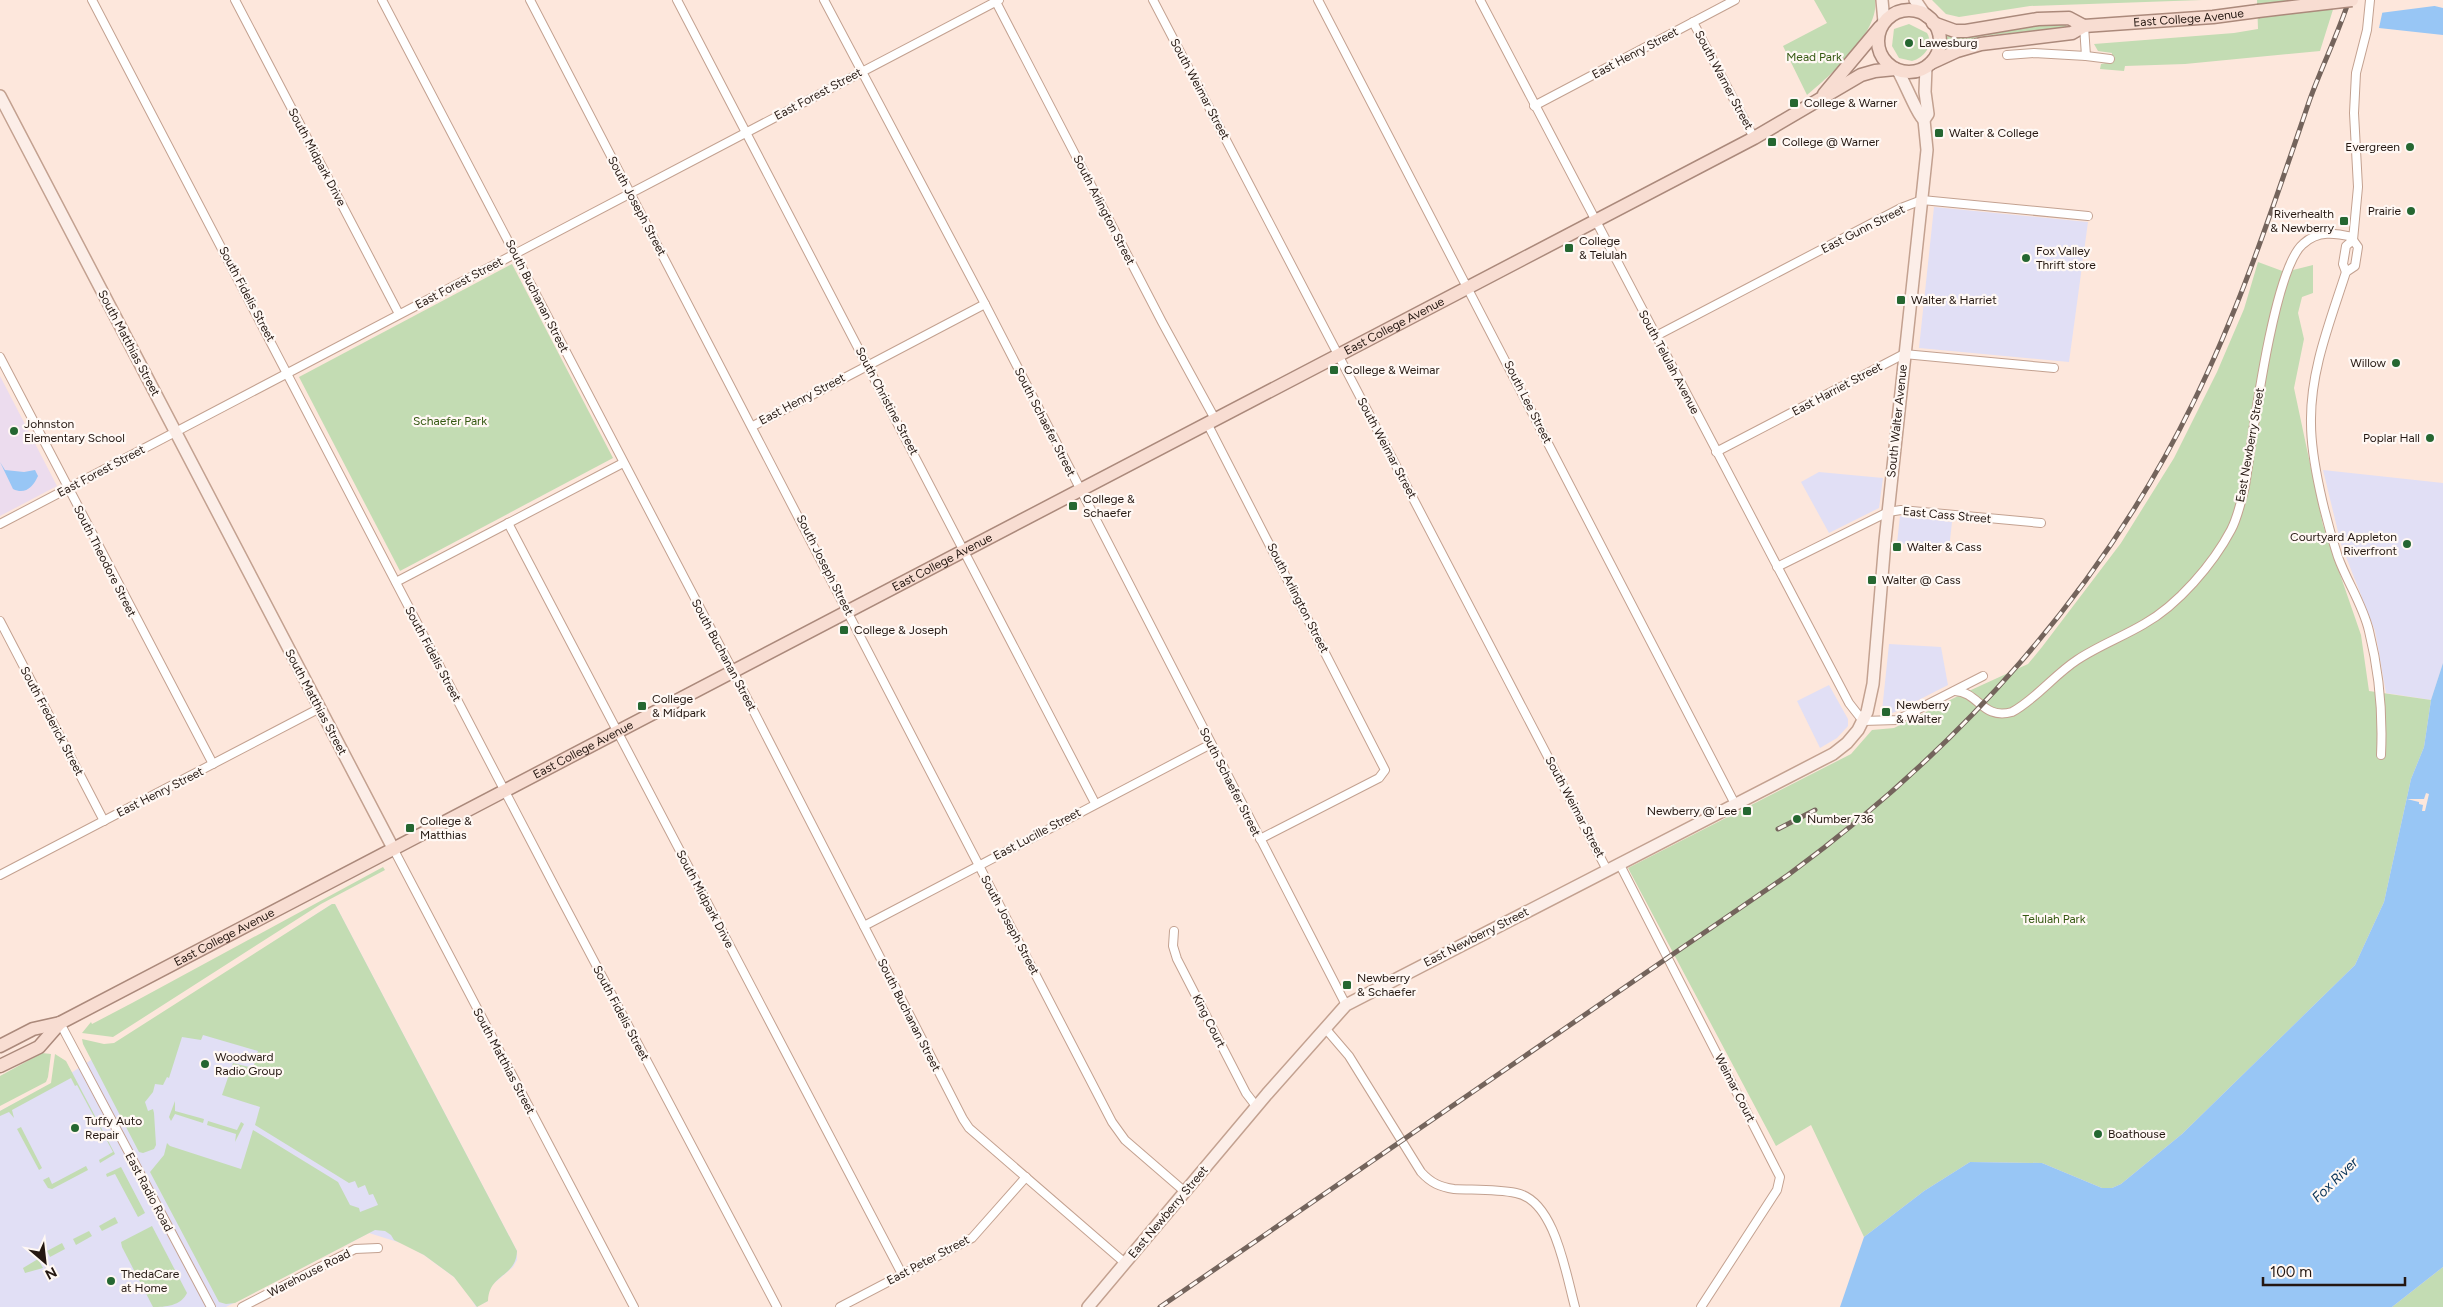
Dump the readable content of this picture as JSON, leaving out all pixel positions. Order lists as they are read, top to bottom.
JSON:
{
  "streets": {
    "main road": [
      "East College Avenue",
      "South Matthias Street",
      "South Walter Avenue",
      "East Newberry Street"
    ],
    "street": [
      "East Henry Street",
      "South Warner Street",
      "South Weimar Street",
      "East Forest Street",
      "South Midpark Drive",
      "South Joseph Street",
      "South Arlington Street",
      "East Gunn Street",
      "South Fidelis Street",
      "South Buchanan Street",
      "South Telulah Avenue",
      "East Harriet Street",
      "South Christine Street",
      "South Lee Street",
      "South Schaefer Street",
      "East Cass Street",
      "South Theodore Street",
      "South Frederick Street",
      "East Lucille Street",
      "King Court",
      "Weimar Court",
      "East Radio Road",
      "East Peter Street",
      "Warehouse Road"
    ]
  },
  "crossings": [
    ["East College Avenue", "South Warner Street"],
    ["East College Avenue", "South Weimar Street"],
    ["East College Avenue", "South Midpark Drive"],
    ["East College Avenue", "South Joseph Street"],
    ["East College Avenue", "South Arlington Street"],
    ["East College Avenue", "South Fidelis Street"],
    ["East College Avenue", "South Buchanan Street"],
    ["East College Avenue", "South Matthias Street"],
    ["East College Avenue", "South Telulah Avenue"],
    ["East College Avenue", "South Christine Street"],
    ["East College Avenue", "South Lee Street"],
    ["East College Avenue", "South Walter Avenue"],
    ["East College Avenue", "South Schaefer Street"],
    ["East College Avenue", "East Radio Road"],
    ["East Henry Street", "South Warner Street"],
    ["East Henry Street", "South Joseph Street"],
    ["East Henry Street", "South Matthias Street"],
    ["East Henry Street", "South Telulah Avenue"],
    ["East Henry Street", "South Christine Street"],
    ["East Henry Street", "South Schaefer Street"],
    ["East Henry Street", "South Theodore Street"],
    ["East Henry Street", "South Frederick Street"],
    ["South Weimar Street", "East Newberry Street"],
    ["East Forest Street", "South Midpark Drive"],
    ["East Forest Street", "South Joseph Street"],
    ["East Forest Street", "South Arlington Street"],
    ["East Forest Street", "South Fidelis Street"],
    ["East Forest Street", "South Buchanan Street"],
    ["East Forest Street", "South Matthias Street"],
    ["East Forest Street", "South Christine Street"],
    ["East Forest Street", "South Schaefer Street"],
    ["East Forest Street", "South Theodore Street"],
    ["South Midpark Drive", "East Peter Street"],
    ["South Joseph Street", "East Newberry Street"],
    ["South Joseph Street", "East Lucille Street"],
    ["South Arlington Street", "South Schaefer Street"],
    ["East Gunn Street", "South Telulah Avenue"],
    ["East Gunn Street", "South Walter Avenue"],
    ["South Buchanan Street", "East Newberry Street"],
    ["South Buchanan Street", "East Lucille Street"],
    ["South Buchanan Street", "East Peter Street"],
    ["South Telulah Avenue", "East Harriet Street"],
    ["South Telulah Avenue", "South Walter Avenue"],
    ["South Telulah Avenue", "East Newberry Street"],
    ["South Telulah Avenue", "East Cass Street"],
    ["East Harriet Street", "South Walter Avenue"],
    ["South Christine Street", "East Lucille Street"],
    ["South Lee Street", "East Newberry Street"],
    ["South Walter Avenue", "East Newberry Street"],
    ["South Walter Avenue", "East Cass Street"],
    ["South Schaefer Street", "East Newberry Street"],
    ["South Schaefer Street", "East Lucille Street"],
    ["East Newberry Street", "King Court"],
    ["East Newberry Street", "Weimar Court"]
  ],
  "water": ["Fox River"],
  "parks": ["Mead Park", "Schaefer Park", "Telulah Park"],
  "places": {
    "other": [
      "Lawesburg",
      "Evergreen",
      "Prairie",
      "Fox Valley Thrift store",
      "Willow",
      "Johnston Elementary School",
      "Poplar Hall",
      "Courtyard Appleton Riverfront",
      "Number 736",
      "Woodward Radio Group",
      "Tuffy Auto Repair",
      "Boathouse",
      "ThedaCare at Home"
    ],
    "transit": [
      "College & Warner",
      "Walter & College",
      "College @ Warner",
      "Riverhealth & Newberry",
      "College & Telulah",
      "Walter & Harriet",
      "College & Weimar",
      "College & Schaefer",
      "Walter & Cass",
      "Walter @ Cass",
      "College & Joseph",
      "College & Midpark",
      "Newberry & Walter",
      "Newberry @ Lee",
      "College & Matthias",
      "Newberry & Schaefer"
    ]
  },
  "scale_bar": "100 m",
  "north": "bottom right"
}
